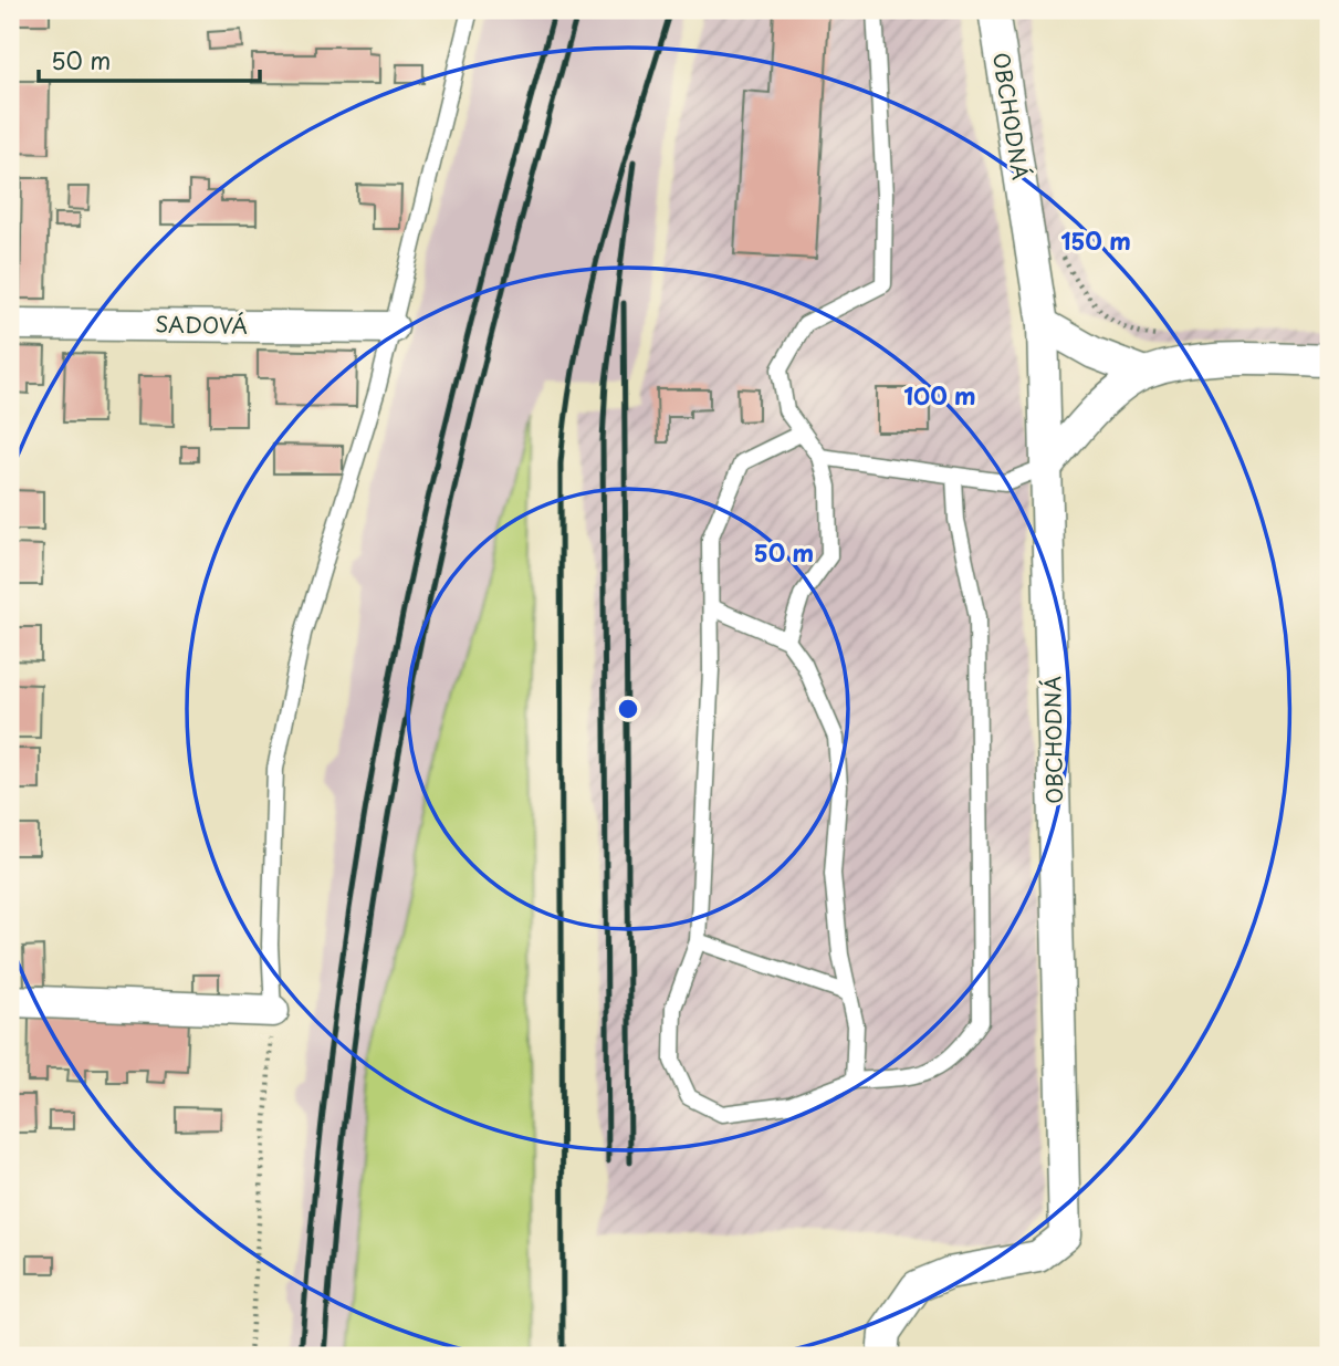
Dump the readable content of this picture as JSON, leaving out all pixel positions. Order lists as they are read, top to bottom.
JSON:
{
  "streets": {
    "street": ["OBCHODNÁ", "SADOVÁ"]
  },
  "scale_bar": "50 m",
  "rings": ["150 m", "100 m", "50 m"]
}
